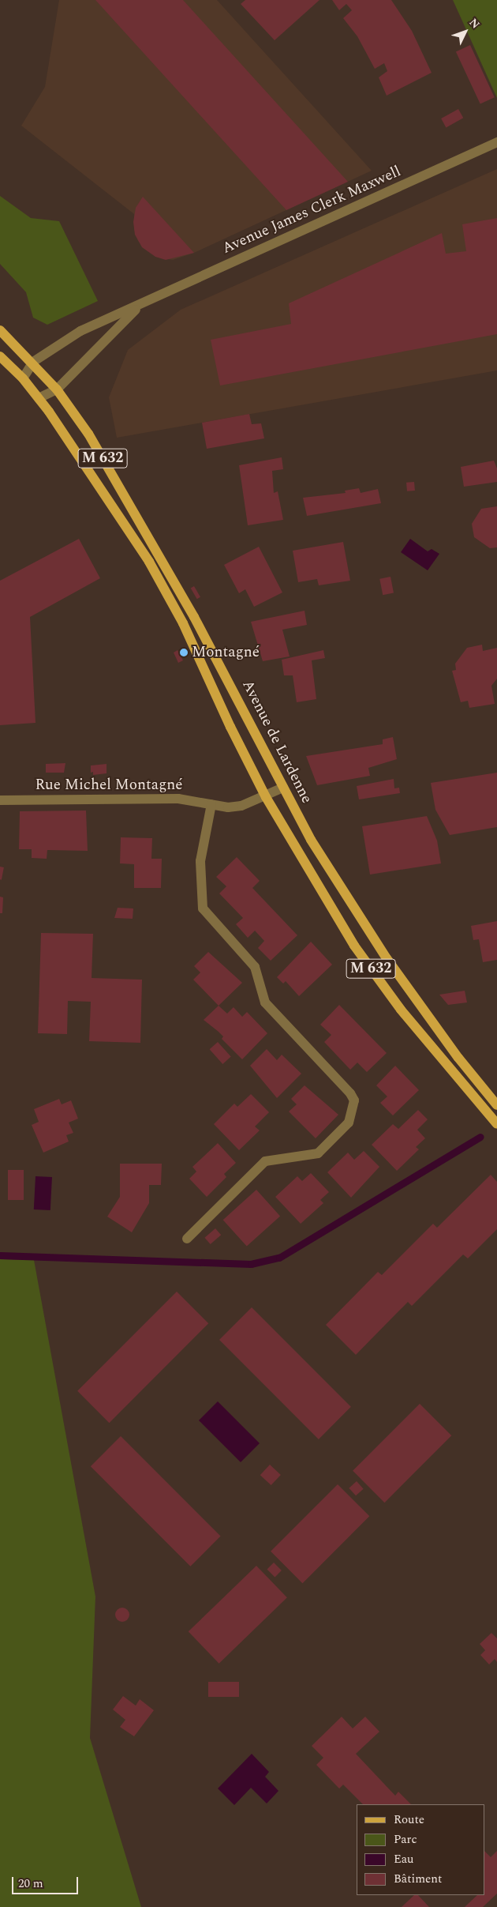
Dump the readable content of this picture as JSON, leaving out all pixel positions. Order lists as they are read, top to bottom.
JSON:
{
  "streets": {
    "main road": ["M 632", "Avenue de Lardenne"],
    "street": ["Avenue James Clerk Maxwell", "Rue Michel Montagné"]
  },
  "crossings": [
    ["Avenue James Clerk Maxwell", "M 632"],
    ["Avenue James Clerk Maxwell", "Avenue de Lardenne"],
    ["M 632", "Avenue de Lardenne"],
    ["M 632", "Rue Michel Montagné"],
    ["Avenue de Lardenne", "Rue Michel Montagné"]
  ],
  "places": ["Montagné"],
  "legend": [
    "Route",
    "Parc",
    "Eau",
    "Bâtiment"
  ],
  "scale_bar": "20 m",
  "north": "top right"
}
